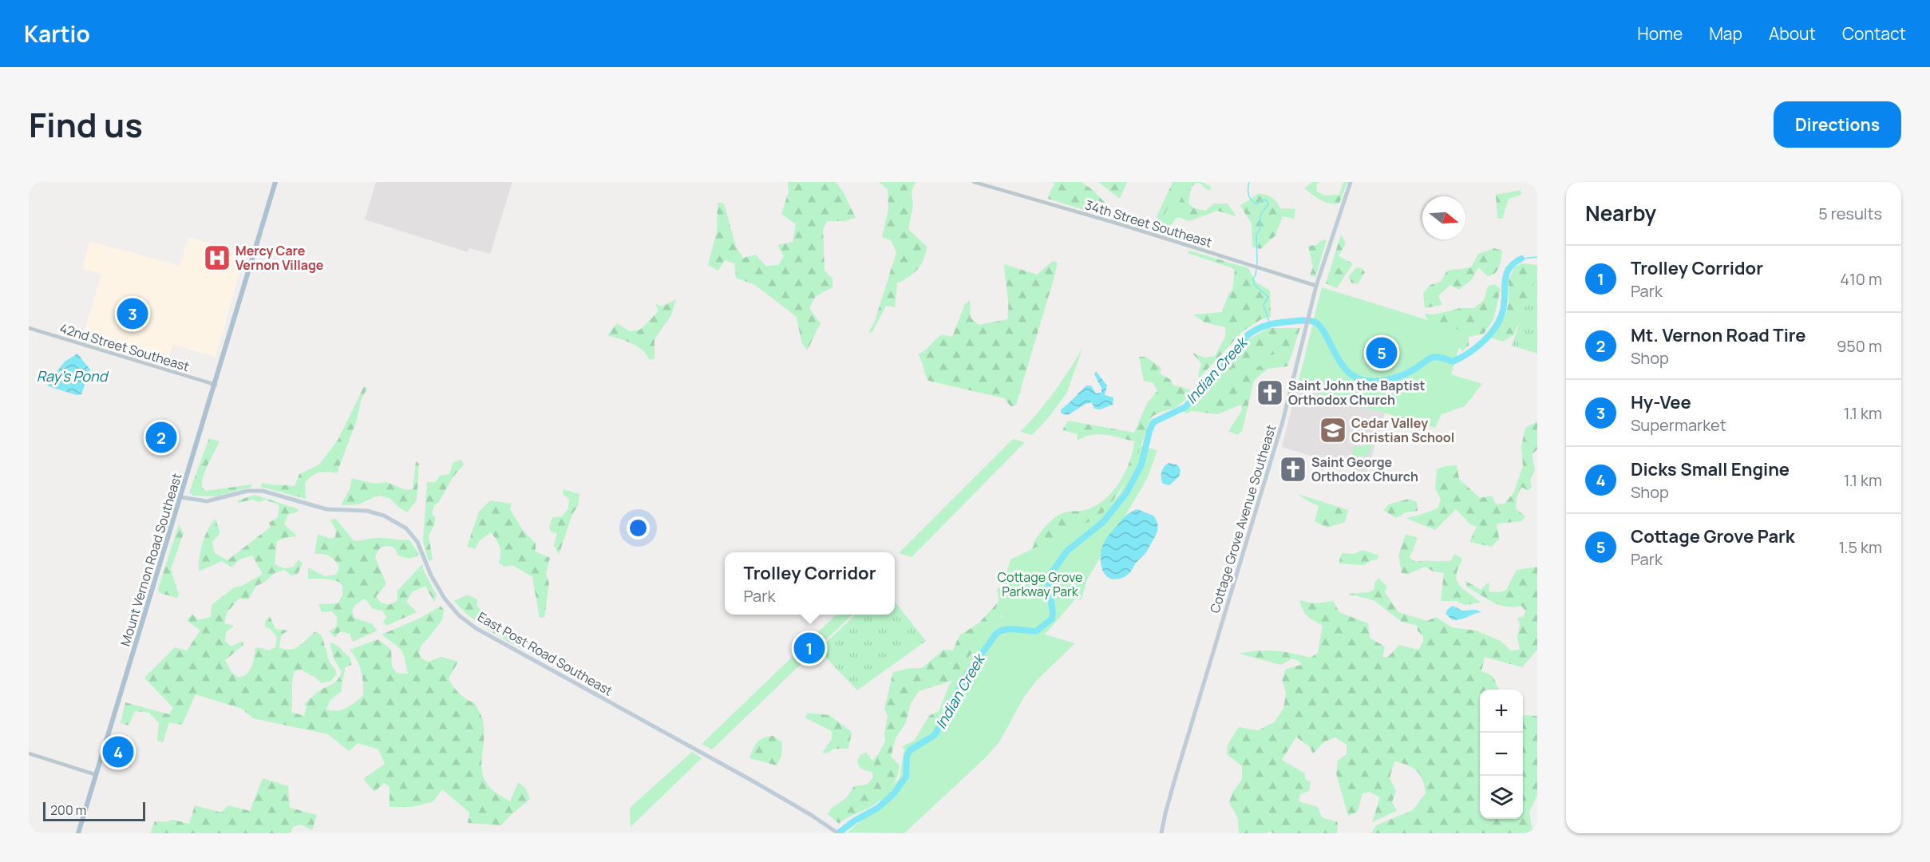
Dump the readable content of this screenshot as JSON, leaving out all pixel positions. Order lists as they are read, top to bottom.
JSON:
{
  "streets": {
    "main road": ["Cottage Grove Avenue Southeast", "Mount Vernon Road Southeast", "East Post Road Southeast"],
    "street": ["34th Street Southeast", "42nd Street Southeast"]
  },
  "crossings": [
    ["34th Street Southeast", "Cottage Grove Avenue Southeast"],
    ["42nd Street Southeast", "Mount Vernon Road Southeast"],
    ["Mount Vernon Road Southeast", "East Post Road Southeast"]
  ],
  "water": ["Indian Creek", "Ray's Pond"],
  "parks": ["Cottage Grove Parkway Park"],
  "places": {
    "hospital": ["Mercy Care Vernon Village"],
    "church": ["Saint John the Baptist Orthodox Church", "Saint George Orthodox Church"],
    "school or university": ["Cedar Valley Christian School"]
  },
  "scale_bar": "200 m",
  "north": "right",
  "page": {
    "header": "Kartio",
    "nav": [
      "Home",
      "Map",
      "About",
      "Contact"
    ],
    "title": "Find us",
    "buttons": "Directions",
    "heading": ["Nearby", "5 results"],
    "list": [
      {
        "mark": "1",
        "name": "Trolley Corridor",
        "note": "Park",
        "value": "410 m"
      },
      {
        "mark": "2",
        "name": "Mt. Vernon Road Tire",
        "note": "Shop",
        "value": "950 m"
      },
      {
        "mark": "3",
        "name": "Hy-Vee",
        "note": "Supermarket",
        "value": "1.1 km"
      },
      {
        "mark": "4",
        "name": "Dicks Small Engine",
        "note": "Shop",
        "value": "1.1 km"
      },
      {
        "mark": "5",
        "name": "Cottage Grove Park",
        "note": "Park",
        "value": "1.5 km"
      }
    ],
    "pins": [
      "3",
      "5",
      "2",
      "1",
      "4"
    ],
    "popup": ["Trolley Corridor", "Park"],
    "map_buttons": ["+", "−"],
    "scale": "200 m"
  }
}
